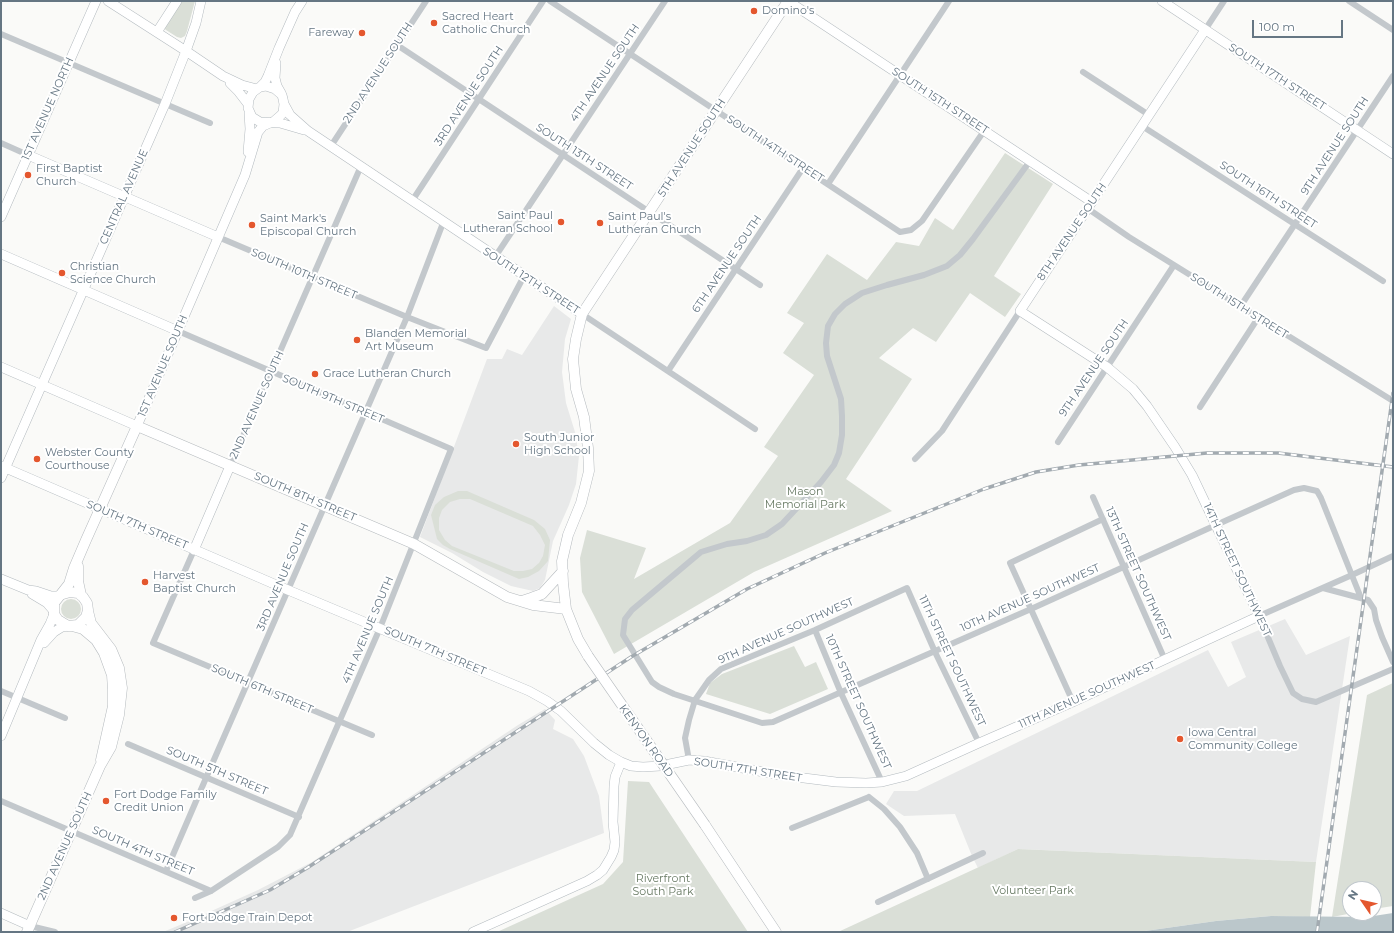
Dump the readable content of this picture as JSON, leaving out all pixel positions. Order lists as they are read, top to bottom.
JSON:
{
  "streets": {
    "main road": [
      "2ND AVENUE SOUTH",
      "5TH AVENUE SOUTH",
      "1ST AVENUE SOUTH",
      "SOUTH 8TH STREET",
      "KENYON ROAD"
    ],
    "street": [
      "4TH AVENUE SOUTH",
      "SOUTH 17TH STREET",
      "3RD AVENUE SOUTH",
      "SOUTH 15TH STREET",
      "1ST AVENUE NORTH",
      "9TH AVENUE SOUTH",
      "SOUTH 14TH STREET",
      "SOUTH 13TH STREET",
      "SOUTH 16TH STREET",
      "CENTRAL AVENUE",
      "8TH AVENUE SOUTH",
      "6TH AVENUE SOUTH",
      "SOUTH 10TH STREET",
      "SOUTH 12TH STREET",
      "SOUTH 9TH STREET",
      "SOUTH 7TH STREET",
      "14TH STREET SOUTHWEST",
      "13TH STREET SOUTHWEST",
      "10TH AVENUE SOUTHWEST",
      "9TH AVENUE SOUTHWEST",
      "11TH STREET SOUTHWEST",
      "SOUTH 6TH STREET",
      "11TH AVENUE SOUTHWEST",
      "10TH STREET SOUTHWEST",
      "SOUTH 5TH STREET",
      "SOUTH 4TH STREET"
    ]
  },
  "crossings": [
    ["2ND AVENUE SOUTH", "SOUTH 13TH STREET"],
    ["2ND AVENUE SOUTH", "SOUTH 10TH STREET"],
    ["2ND AVENUE SOUTH", "SOUTH 12TH STREET"],
    ["2ND AVENUE SOUTH", "1ST AVENUE SOUTH"],
    ["2ND AVENUE SOUTH", "SOUTH 9TH STREET"],
    ["2ND AVENUE SOUTH", "SOUTH 8TH STREET"],
    ["2ND AVENUE SOUTH", "SOUTH 7TH STREET"],
    ["2ND AVENUE SOUTH", "SOUTH 6TH STREET"],
    ["2ND AVENUE SOUTH", "SOUTH 4TH STREET"],
    ["4TH AVENUE SOUTH", "SOUTH 14TH STREET"],
    ["4TH AVENUE SOUTH", "SOUTH 13TH STREET"],
    ["4TH AVENUE SOUTH", "SOUTH 12TH STREET"],
    ["4TH AVENUE SOUTH", "SOUTH 9TH STREET"],
    ["4TH AVENUE SOUTH", "SOUTH 8TH STREET"],
    ["4TH AVENUE SOUTH", "SOUTH 7TH STREET"],
    ["4TH AVENUE SOUTH", "SOUTH 6TH STREET"],
    ["4TH AVENUE SOUTH", "SOUTH 5TH STREET"],
    ["4TH AVENUE SOUTH", "SOUTH 4TH STREET"],
    ["SOUTH 17TH STREET", "9TH AVENUE SOUTH"],
    ["SOUTH 17TH STREET", "8TH AVENUE SOUTH"],
    ["3RD AVENUE SOUTH", "SOUTH 13TH STREET"],
    ["3RD AVENUE SOUTH", "SOUTH 10TH STREET"],
    ["3RD AVENUE SOUTH", "SOUTH 12TH STREET"],
    ["3RD AVENUE SOUTH", "SOUTH 9TH STREET"],
    ["3RD AVENUE SOUTH", "SOUTH 8TH STREET"],
    ["3RD AVENUE SOUTH", "SOUTH 7TH STREET"],
    ["3RD AVENUE SOUTH", "SOUTH 6TH STREET"],
    ["3RD AVENUE SOUTH", "SOUTH 5TH STREET"],
    ["3RD AVENUE SOUTH", "SOUTH 4TH STREET"],
    ["SOUTH 15TH STREET", "9TH AVENUE SOUTH"],
    ["SOUTH 15TH STREET", "5TH AVENUE SOUTH"],
    ["SOUTH 15TH STREET", "SOUTH 14TH STREET"],
    ["SOUTH 15TH STREET", "8TH AVENUE SOUTH"],
    ["1ST AVENUE NORTH", "SOUTH 10TH STREET"],
    ["9TH AVENUE SOUTH", "SOUTH 16TH STREET"],
    ["9TH AVENUE SOUTH", "14TH STREET SOUTHWEST"],
    ["5TH AVENUE SOUTH", "SOUTH 14TH STREET"],
    ["5TH AVENUE SOUTH", "SOUTH 13TH STREET"],
    ["5TH AVENUE SOUTH", "SOUTH 12TH STREET"],
    ["5TH AVENUE SOUTH", "KENYON ROAD"],
    ["SOUTH 14TH STREET", "6TH AVENUE SOUTH"],
    ["SOUTH 13TH STREET", "6TH AVENUE SOUTH"],
    ["SOUTH 16TH STREET", "8TH AVENUE SOUTH"],
    ["CENTRAL AVENUE", "SOUTH 10TH STREET"],
    ["CENTRAL AVENUE", "SOUTH 9TH STREET"],
    ["CENTRAL AVENUE", "SOUTH 8TH STREET"],
    ["CENTRAL AVENUE", "SOUTH 7TH STREET"],
    ["6TH AVENUE SOUTH", "SOUTH 12TH STREET"],
    ["SOUTH 10TH STREET", "SOUTH 12TH STREET"],
    ["SOUTH 10TH STREET", "1ST AVENUE SOUTH"],
    ["SOUTH 12TH STREET", "1ST AVENUE SOUTH"],
    ["1ST AVENUE SOUTH", "SOUTH 9TH STREET"],
    ["1ST AVENUE SOUTH", "SOUTH 8TH STREET"],
    ["1ST AVENUE SOUTH", "SOUTH 7TH STREET"],
    ["SOUTH 8TH STREET", "KENYON ROAD"],
    ["SOUTH 7TH STREET", "9TH AVENUE SOUTHWEST"],
    ["SOUTH 7TH STREET", "11TH AVENUE SOUTHWEST"],
    ["14TH STREET SOUTHWEST", "10TH AVENUE SOUTHWEST"],
    ["14TH STREET SOUTHWEST", "11TH AVENUE SOUTHWEST"],
    ["13TH STREET SOUTHWEST", "10TH AVENUE SOUTHWEST"],
    ["13TH STREET SOUTHWEST", "11TH AVENUE SOUTHWEST"],
    ["10TH AVENUE SOUTHWEST", "9TH AVENUE SOUTHWEST"],
    ["10TH AVENUE SOUTHWEST", "11TH STREET SOUTHWEST"],
    ["10TH AVENUE SOUTHWEST", "11TH AVENUE SOUTHWEST"],
    ["10TH AVENUE SOUTHWEST", "10TH STREET SOUTHWEST"],
    ["9TH AVENUE SOUTHWEST", "11TH STREET SOUTHWEST"],
    ["9TH AVENUE SOUTHWEST", "10TH STREET SOUTHWEST"],
    ["11TH STREET SOUTHWEST", "11TH AVENUE SOUTHWEST"],
    ["11TH AVENUE SOUTHWEST", "10TH STREET SOUTHWEST"]
  ],
  "parks": ["Mason Memorial Park", "Riverfront South Park", "Volunteer Park"],
  "places": [
    "Domino's",
    "Sacred Heart Catholic Church",
    "Fareway",
    "First Baptist Church",
    "Saint Paul Lutheran School",
    "Saint Paul's Lutheran Church",
    "Saint Mark's Episcopal Church",
    "Christian Science Church",
    "Blanden Memorial Art Museum",
    "Grace Lutheran Church",
    "South Junior High School",
    "Webster County Courthouse",
    "Harvest Baptist Church",
    "Iowa Central Community College",
    "Fort Dodge Family Credit Union",
    "Fort Dodge Train Depot"
  ],
  "scale_bar": "100 m",
  "north": "top left"
}
